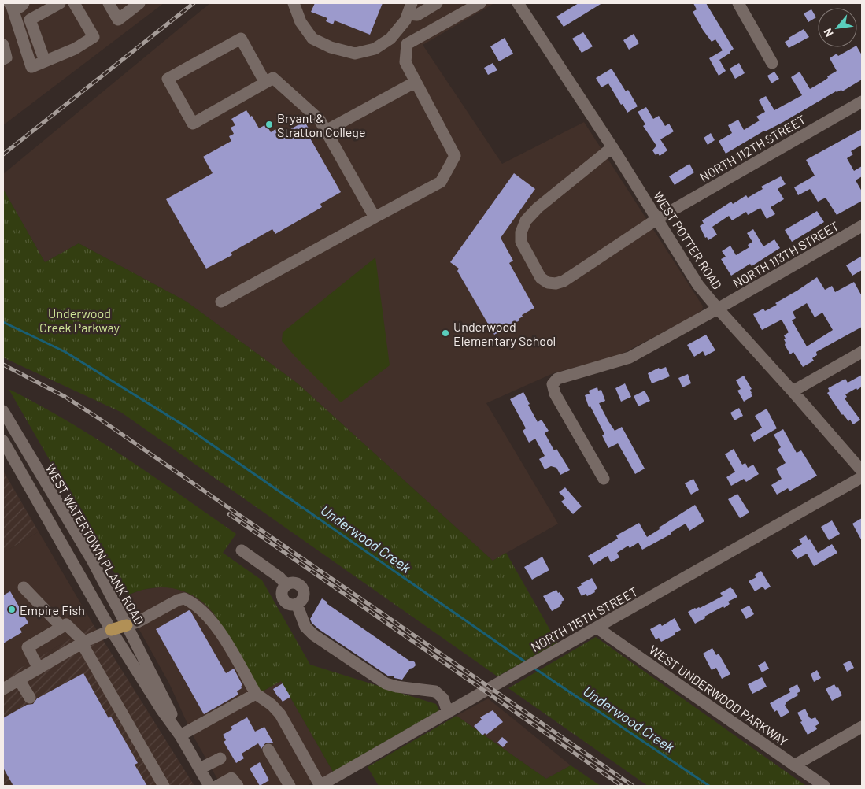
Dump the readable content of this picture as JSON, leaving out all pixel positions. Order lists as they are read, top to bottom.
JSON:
{
  "streets": {
    "street": [
      "NORTH 112TH STREET",
      "WEST POTTER ROAD",
      "NORTH 113TH STREET",
      "WEST WATERTOWN PLANK ROAD",
      "NORTH 115TH STREET",
      "WEST UNDERWOOD PARKWAY"
    ]
  },
  "crossings": [
    ["NORTH 112TH STREET", "WEST POTTER ROAD"],
    ["WEST POTTER ROAD", "NORTH 113TH STREET"],
    ["NORTH 115TH STREET", "WEST UNDERWOOD PARKWAY"]
  ],
  "water": ["Underwood Creek"],
  "parks": ["Underwood Creek Parkway"],
  "places": ["Bryant & Stratton College", "Underwood Elementary School", "Empire Fish"],
  "north": "bottom left"
}
